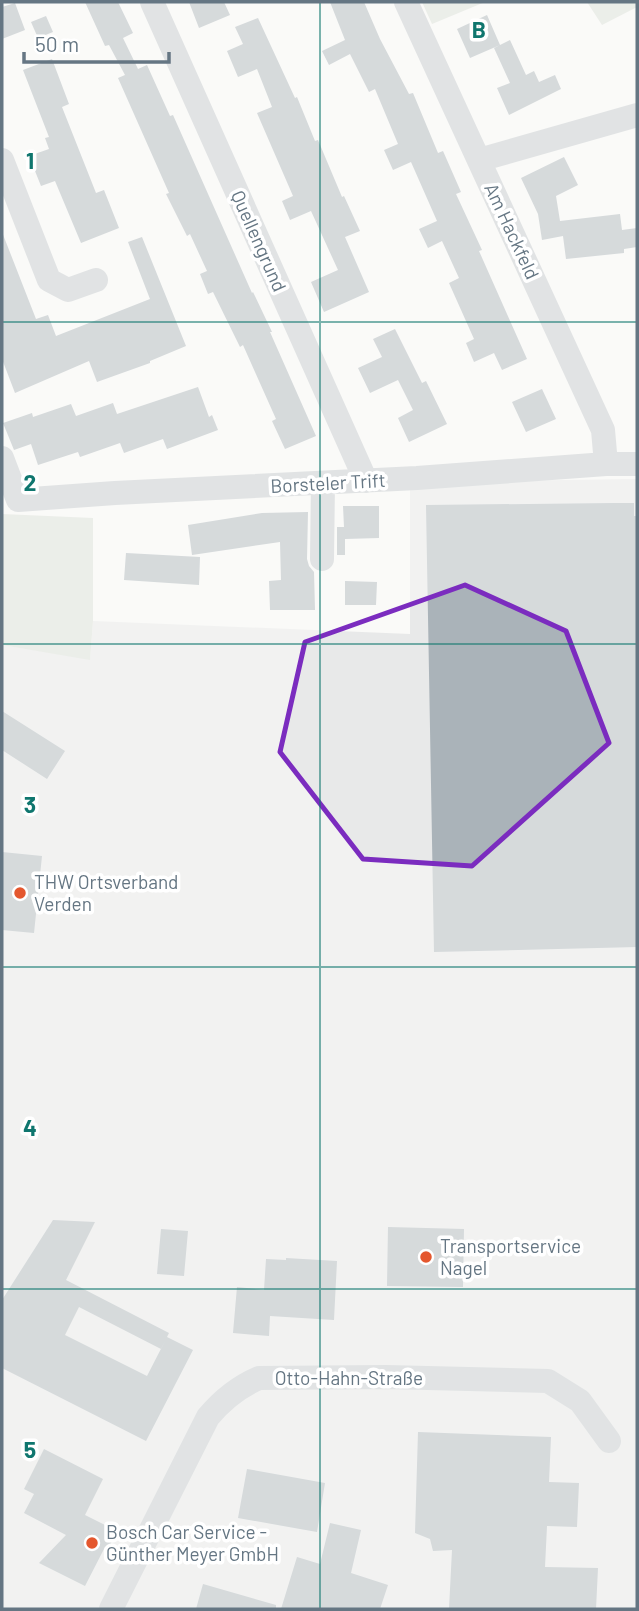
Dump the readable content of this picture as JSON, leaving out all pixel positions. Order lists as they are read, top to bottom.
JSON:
{
  "streets": {
    "street": [
      "Am Hackfeld",
      "Quellengrund",
      "Borsteler Trift",
      "Otto-Hahn-Straße"
    ]
  },
  "crossings": [
    ["Am Hackfeld", "Borsteler Trift"],
    ["Quellengrund", "Borsteler Trift"]
  ],
  "places": ["THW Ortsverband Verden", "Transportservice Nagel", "Bosch Car Service - Günther Meyer GmbH"],
  "scale_bar": "50 m",
  "grid": {
    "columns": ["B"],
    "rows": [
      "1",
      "2",
      "3",
      "4",
      "5"
    ]
  }
}
